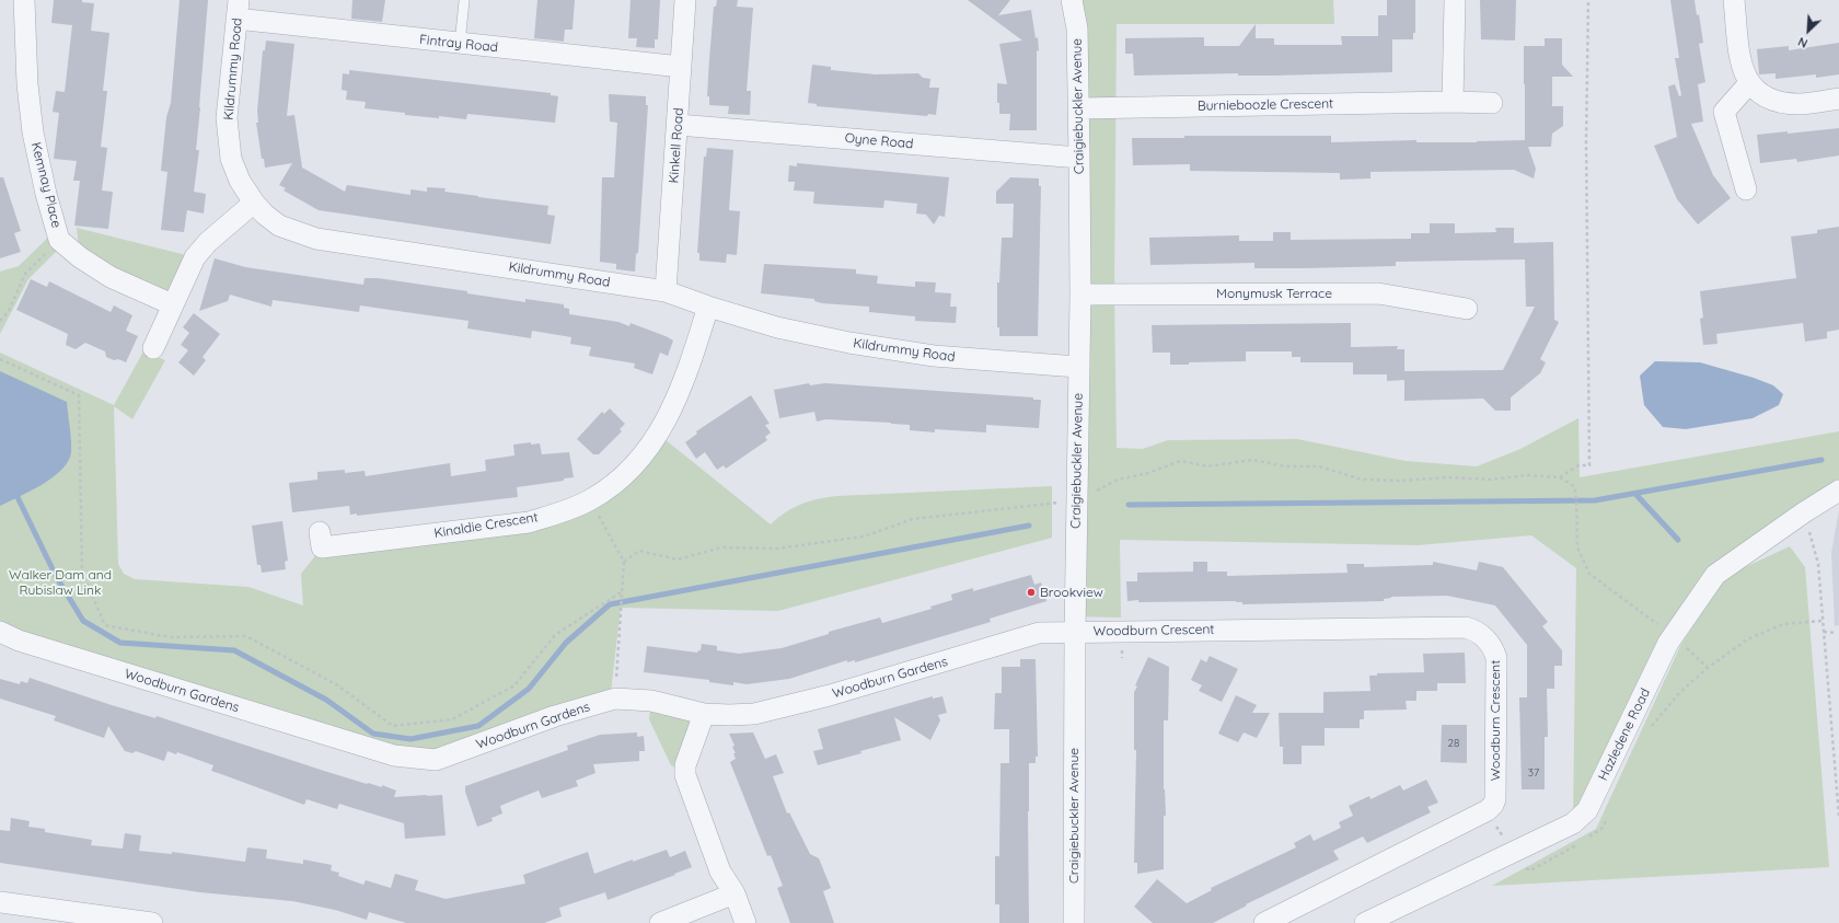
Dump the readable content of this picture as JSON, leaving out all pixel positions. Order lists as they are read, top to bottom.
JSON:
{
  "streets": {
    "street": [
      "Fintray Road",
      "Kildrummy Road",
      "Burnieboozle Crescent",
      "Craigiebuckler Avenue",
      "Oyne Road",
      "Kinkell Road",
      "Kemnay Place",
      "Monymusk Terrace",
      "Kinaldie Crescent",
      "Woodburn Crescent",
      "Woodburn Gardens",
      "Hazledene Road"
    ]
  },
  "crossings": [
    ["Fintray Road", "Kildrummy Road"],
    ["Fintray Road", "Kinkell Road"],
    ["Kildrummy Road", "Craigiebuckler Avenue"],
    ["Kildrummy Road", "Kinkell Road"],
    ["Kildrummy Road", "Kinaldie Crescent"],
    ["Burnieboozle Crescent", "Craigiebuckler Avenue"],
    ["Craigiebuckler Avenue", "Oyne Road"],
    ["Craigiebuckler Avenue", "Monymusk Terrace"],
    ["Craigiebuckler Avenue", "Woodburn Crescent"],
    ["Craigiebuckler Avenue", "Woodburn Gardens"],
    ["Oyne Road", "Kinkell Road"],
    ["Woodburn Crescent", "Woodburn Gardens"]
  ],
  "parks": ["Walker Dam and Rubislaw Link"],
  "places": ["Brookview"],
  "house_numbers": ["28", "37"],
  "north": "bottom left"
}
